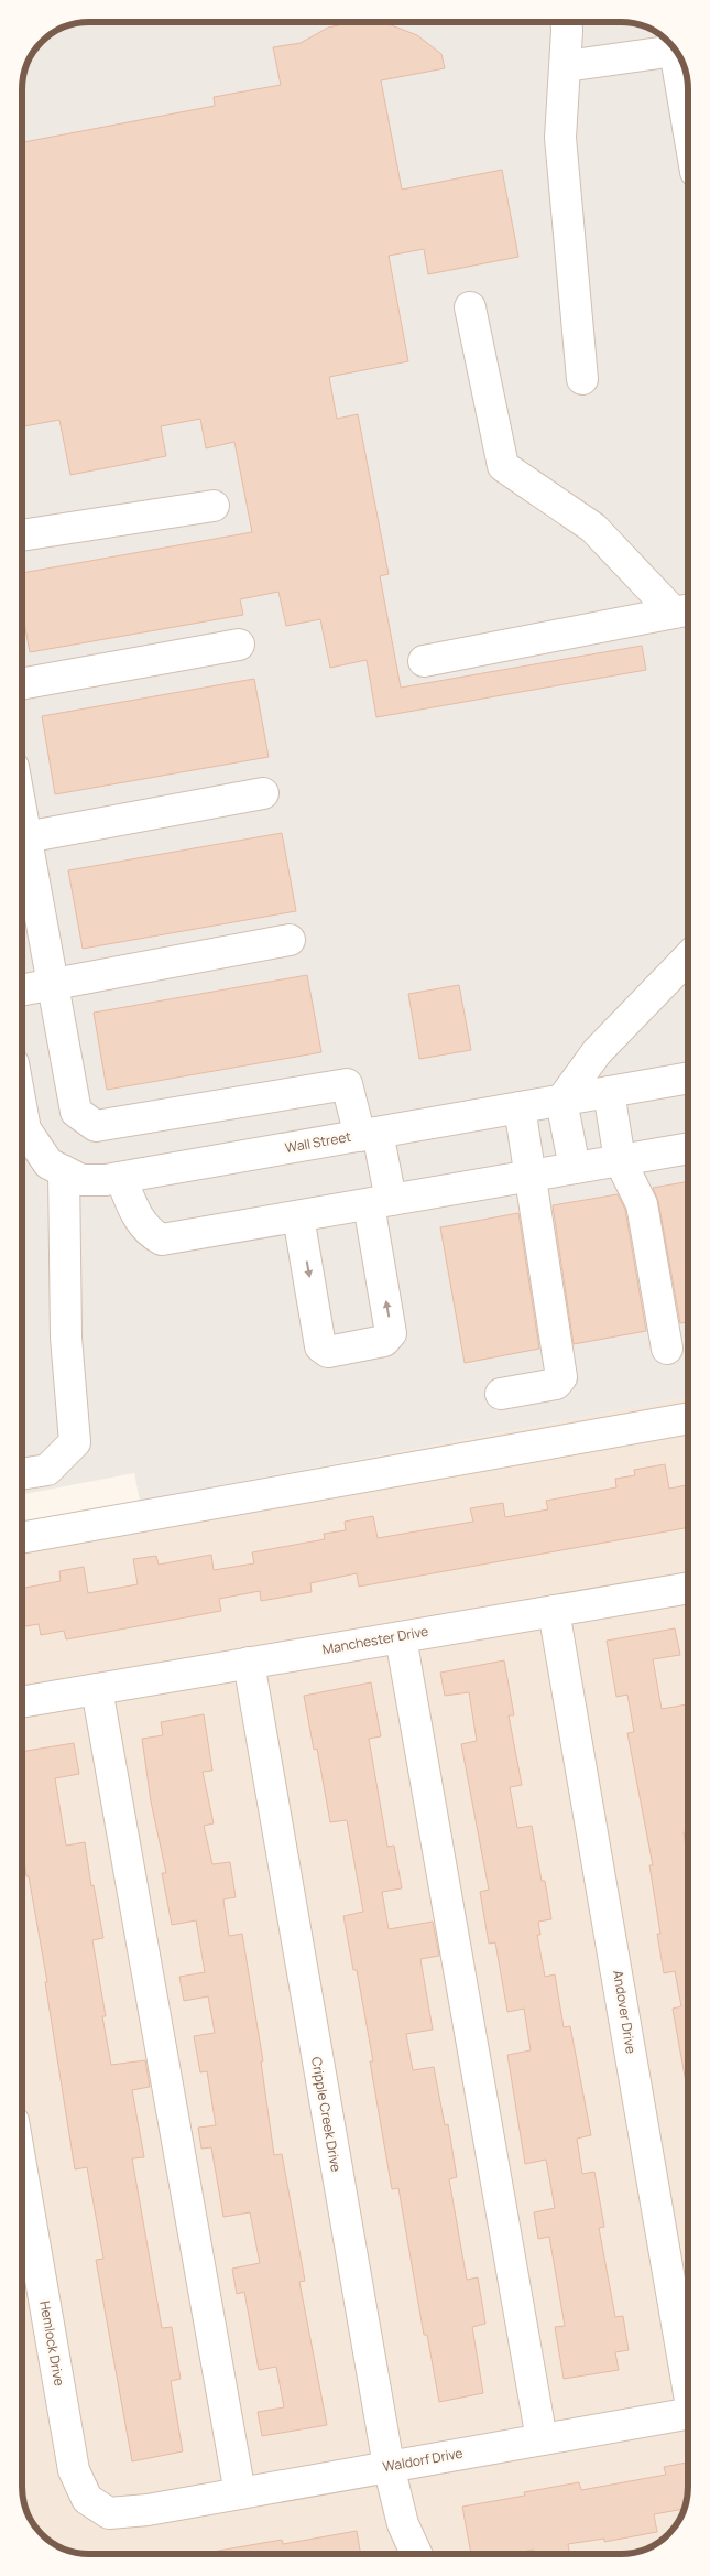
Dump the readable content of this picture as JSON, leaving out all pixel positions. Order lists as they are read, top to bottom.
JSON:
{
  "streets": {
    "street": [
      "Wall Street",
      "Manchester Drive",
      "Andover Drive",
      "Cripple Creek Drive",
      "Hemlock Drive",
      "Waldorf Drive"
    ]
  },
  "crossings": [
    ["Manchester Drive", "Andover Drive"],
    ["Manchester Drive", "Cripple Creek Drive"],
    ["Cripple Creek Drive", "Waldorf Drive"],
    ["Hemlock Drive", "Waldorf Drive"]
  ]
}
